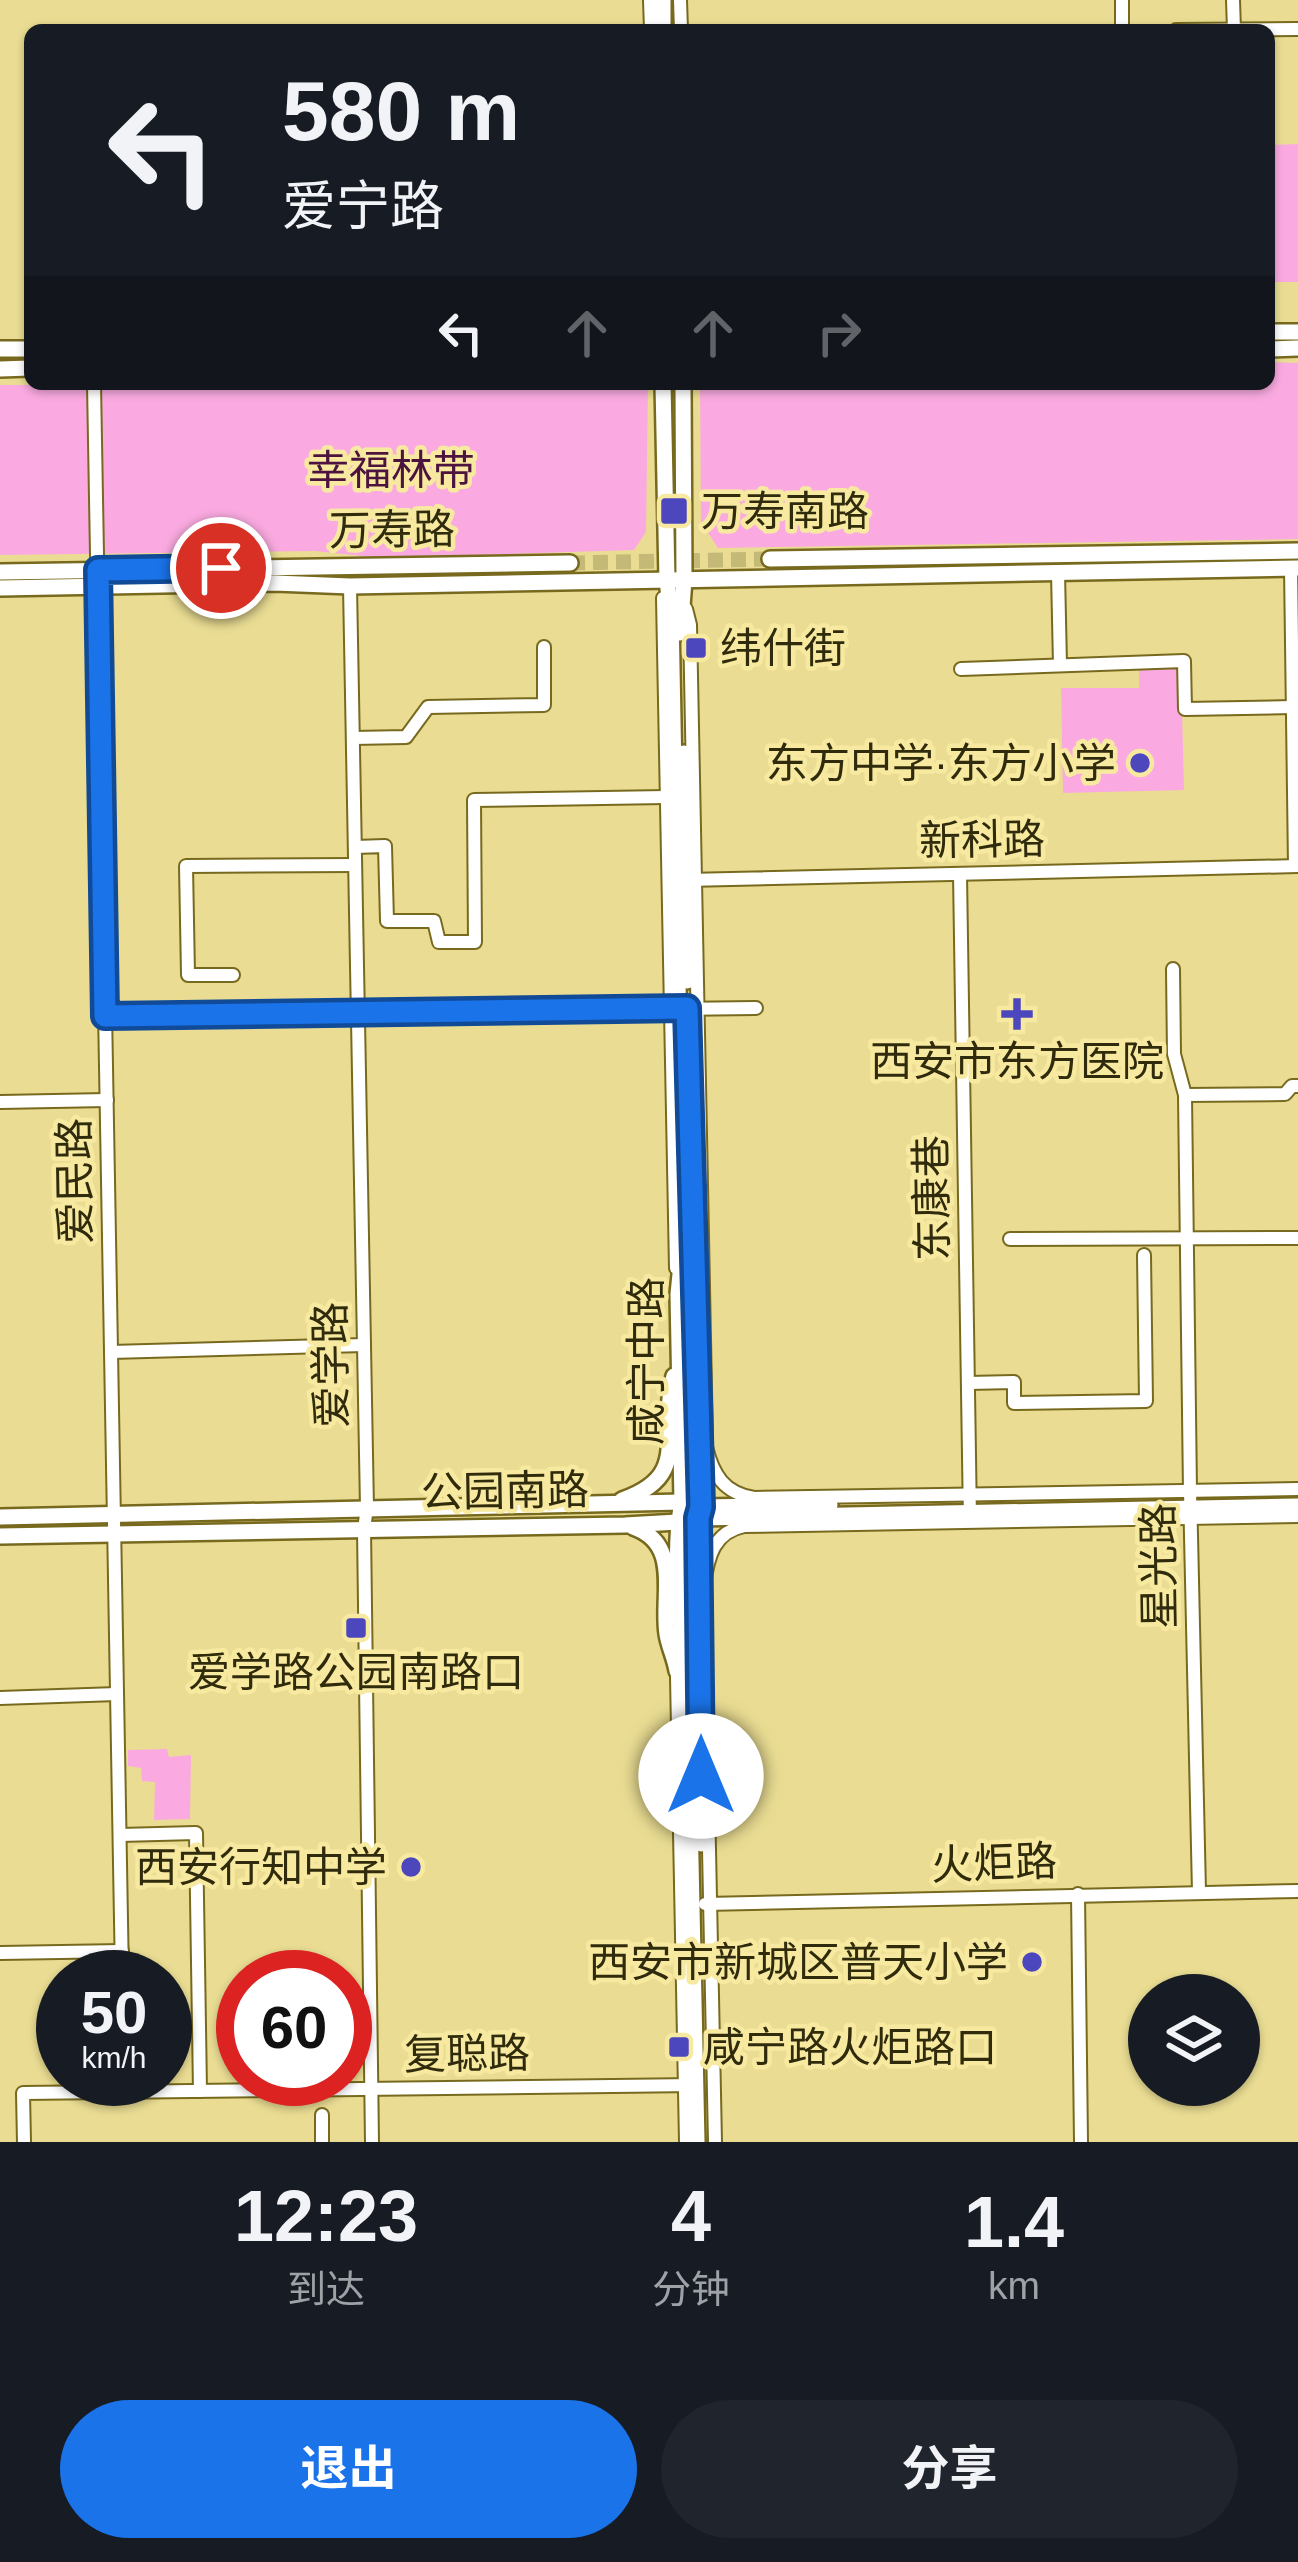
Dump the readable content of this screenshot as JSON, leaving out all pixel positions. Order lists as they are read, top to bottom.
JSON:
{
  "streets": {
    "main road": ["万寿路", "咸宁中路", "公园南路"],
    "street": [
      "新科路",
      "爱民路",
      "东康巷",
      "爱学路",
      "星光路",
      "火炬路",
      "复聪路"
    ]
  },
  "crossings": [
    ["万寿路", "爱民路"],
    ["新科路", "东康巷"],
    ["新科路", "咸宁中路"],
    ["爱民路", "公园南路"],
    ["东康巷", "公园南路"],
    ["咸宁中路", "公园南路"],
    ["咸宁中路", "火炬路"],
    ["咸宁中路", "复聪路"],
    ["爱学路", "公园南路"],
    ["公园南路", "星光路"],
    ["星光路", "火炬路"]
  ],
  "parks": ["幸福林带"],
  "places": {
    "transit": [
      "万寿南路",
      "纬什街",
      "爱学路公园南路口",
      "咸宁路火炬路口"
    ],
    "other": ["东方中学·东方小学", "西安行知中学", "西安市新城区普天小学"],
    "health": ["西安市东方医院"]
  },
  "page": {
    "turn": ["580 m", "爱宁路"],
    "speed": "50 km/h",
    "limit": "60",
    "eta": [
      "12:23",
      "到达",
      "4",
      "分钟",
      "1.4",
      "km"
    ],
    "buttons": ["退出", "分享"]
  }
}
